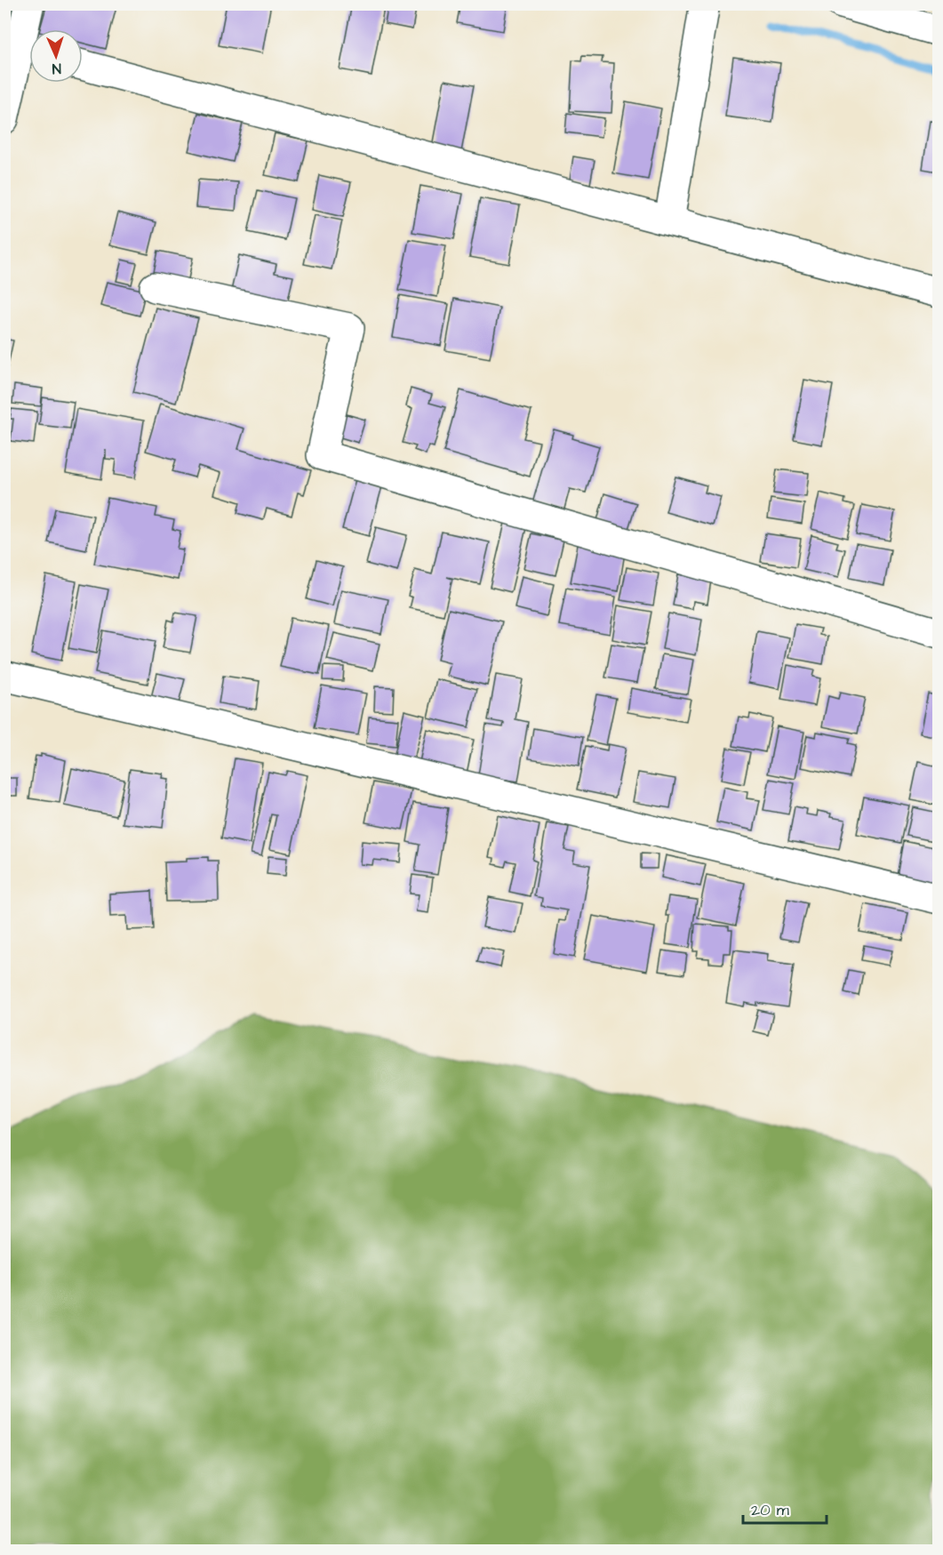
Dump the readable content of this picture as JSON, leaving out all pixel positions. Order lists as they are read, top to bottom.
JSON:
{
  "scale_bar": "20 m",
  "north": "bottom"
}
